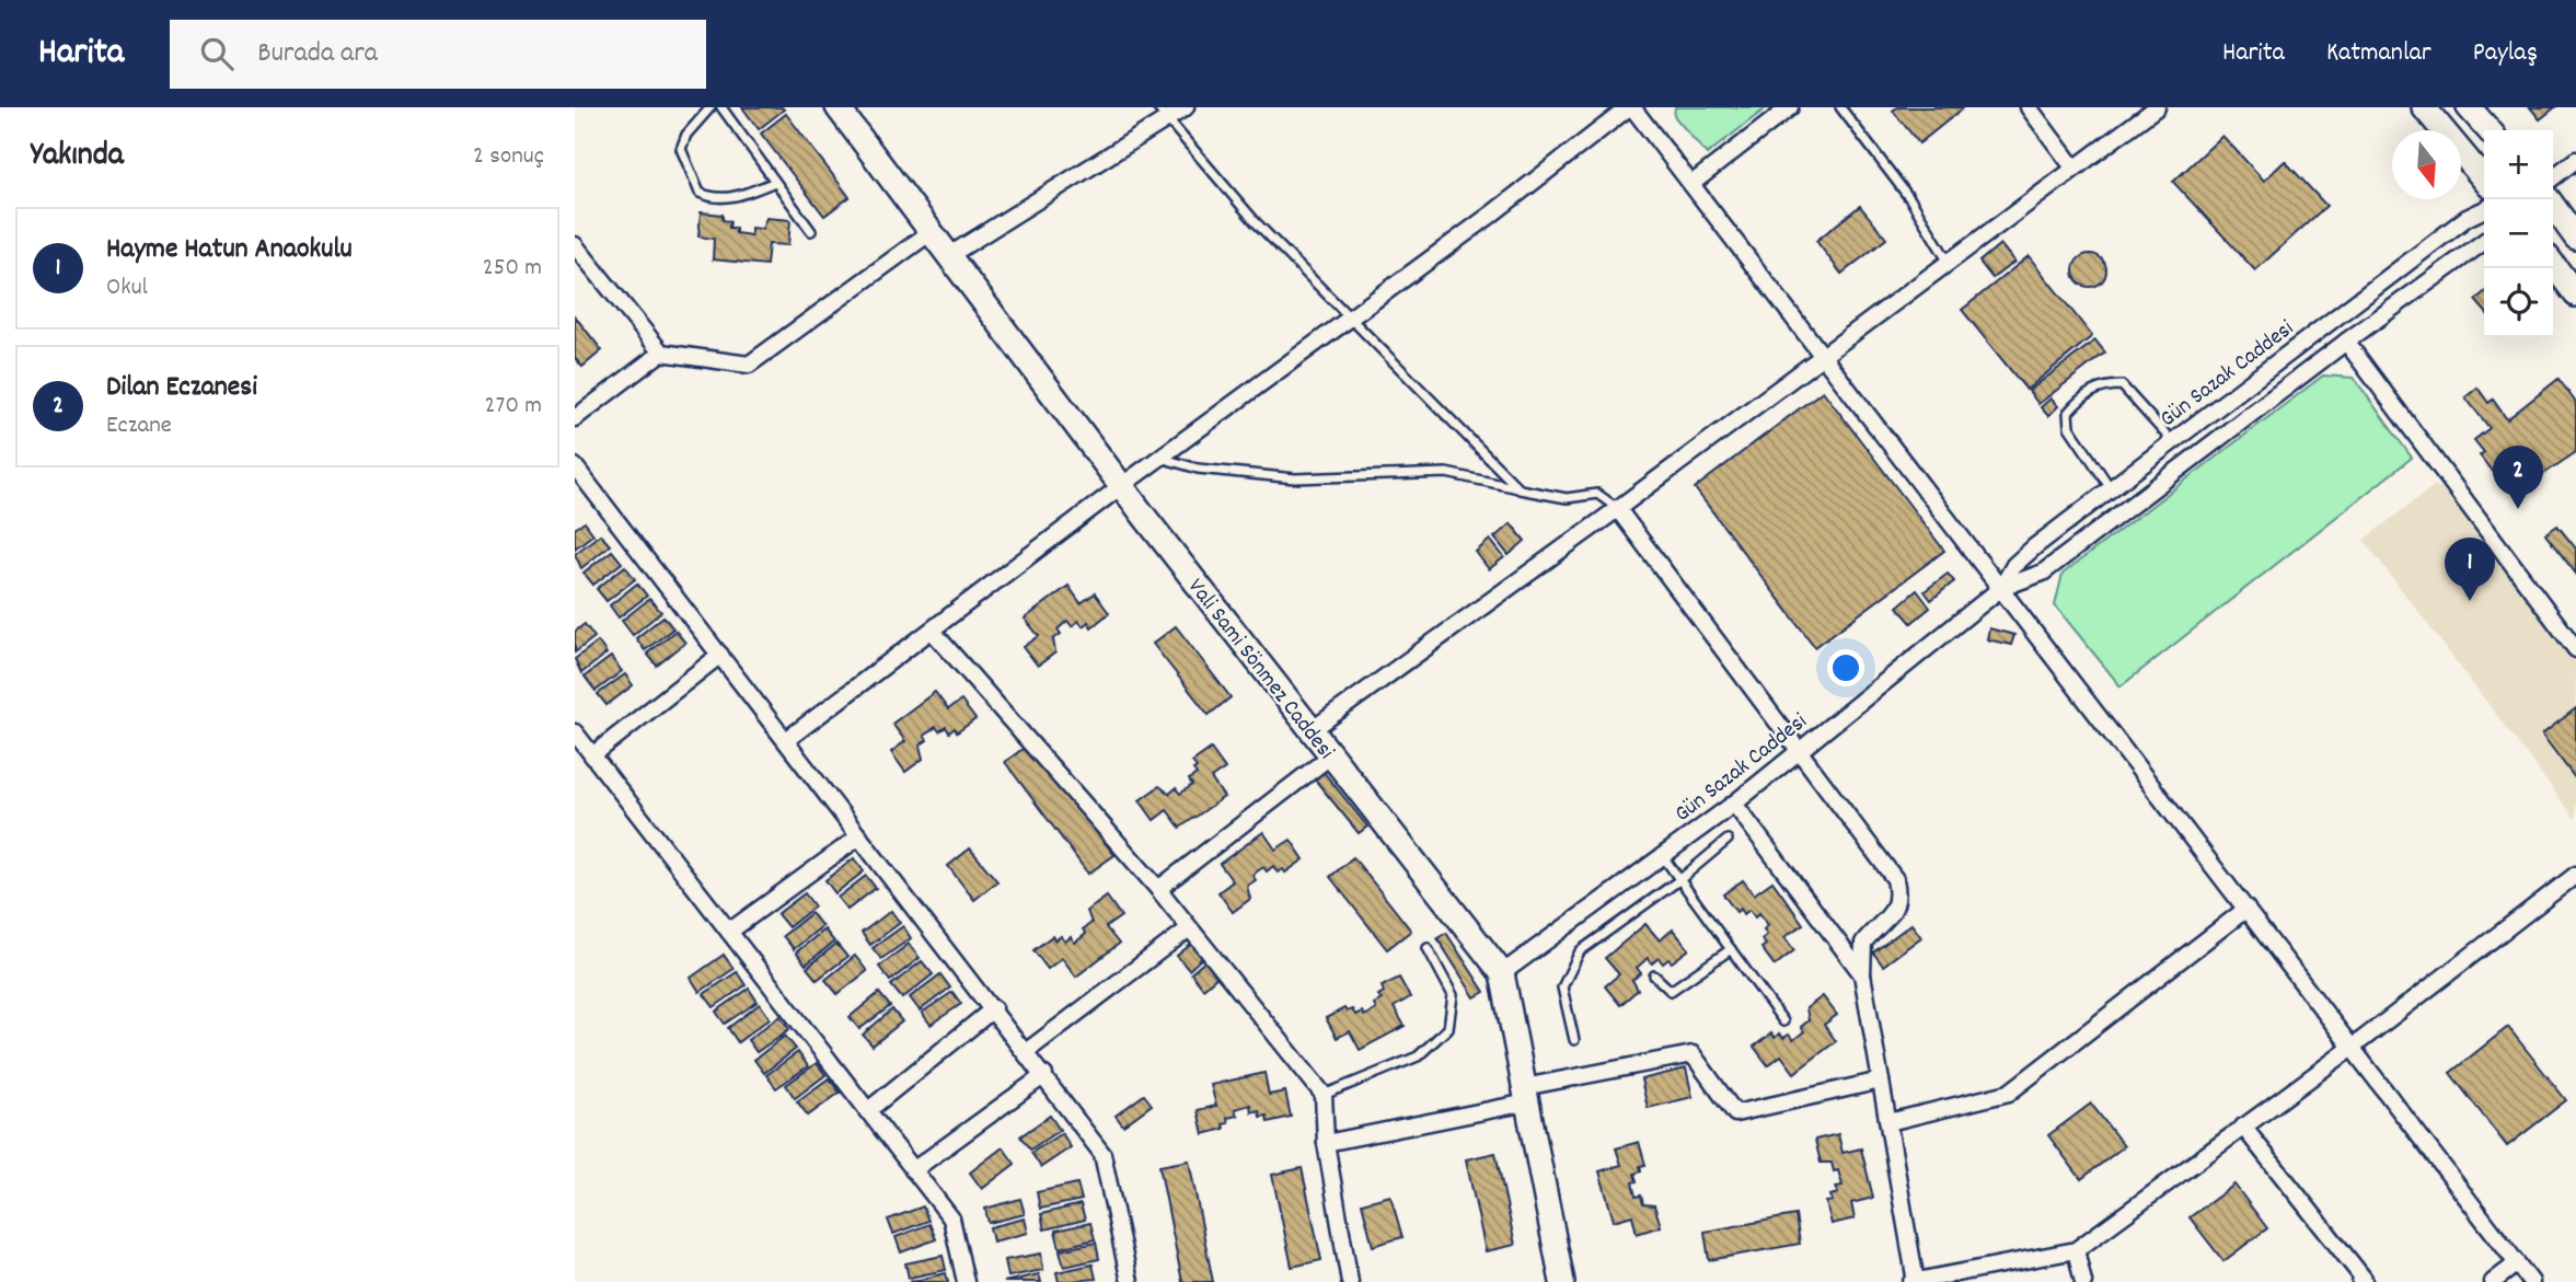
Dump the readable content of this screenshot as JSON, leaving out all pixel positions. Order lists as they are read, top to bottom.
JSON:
{
  "streets": {
    "main road": ["Vali Sami Sönmez Caddesi"],
    "street": ["Gün Sazak Caddesi"]
  },
  "crossings": [
    ["Gün Sazak Caddesi", "Vali Sami Sönmez Caddesi"]
  ],
  "north": "bottom",
  "page": {
    "header": "Harita",
    "search": "Burada ara",
    "nav": ["Harita", "Katmanlar", "Paylaş"],
    "heading": ["Yakında", "2 sonuç"],
    "map_buttons": ["+", "−"],
    "list": [
      {
        "mark": "1",
        "name": "Hayme Hatun Anaokulu",
        "note": "Okul",
        "value": "250 m"
      },
      {
        "mark": "2",
        "name": "Dilan Eczanesi",
        "note": "Eczane",
        "value": "270 m"
      }
    ],
    "pins": ["2", "1"]
  }
}
